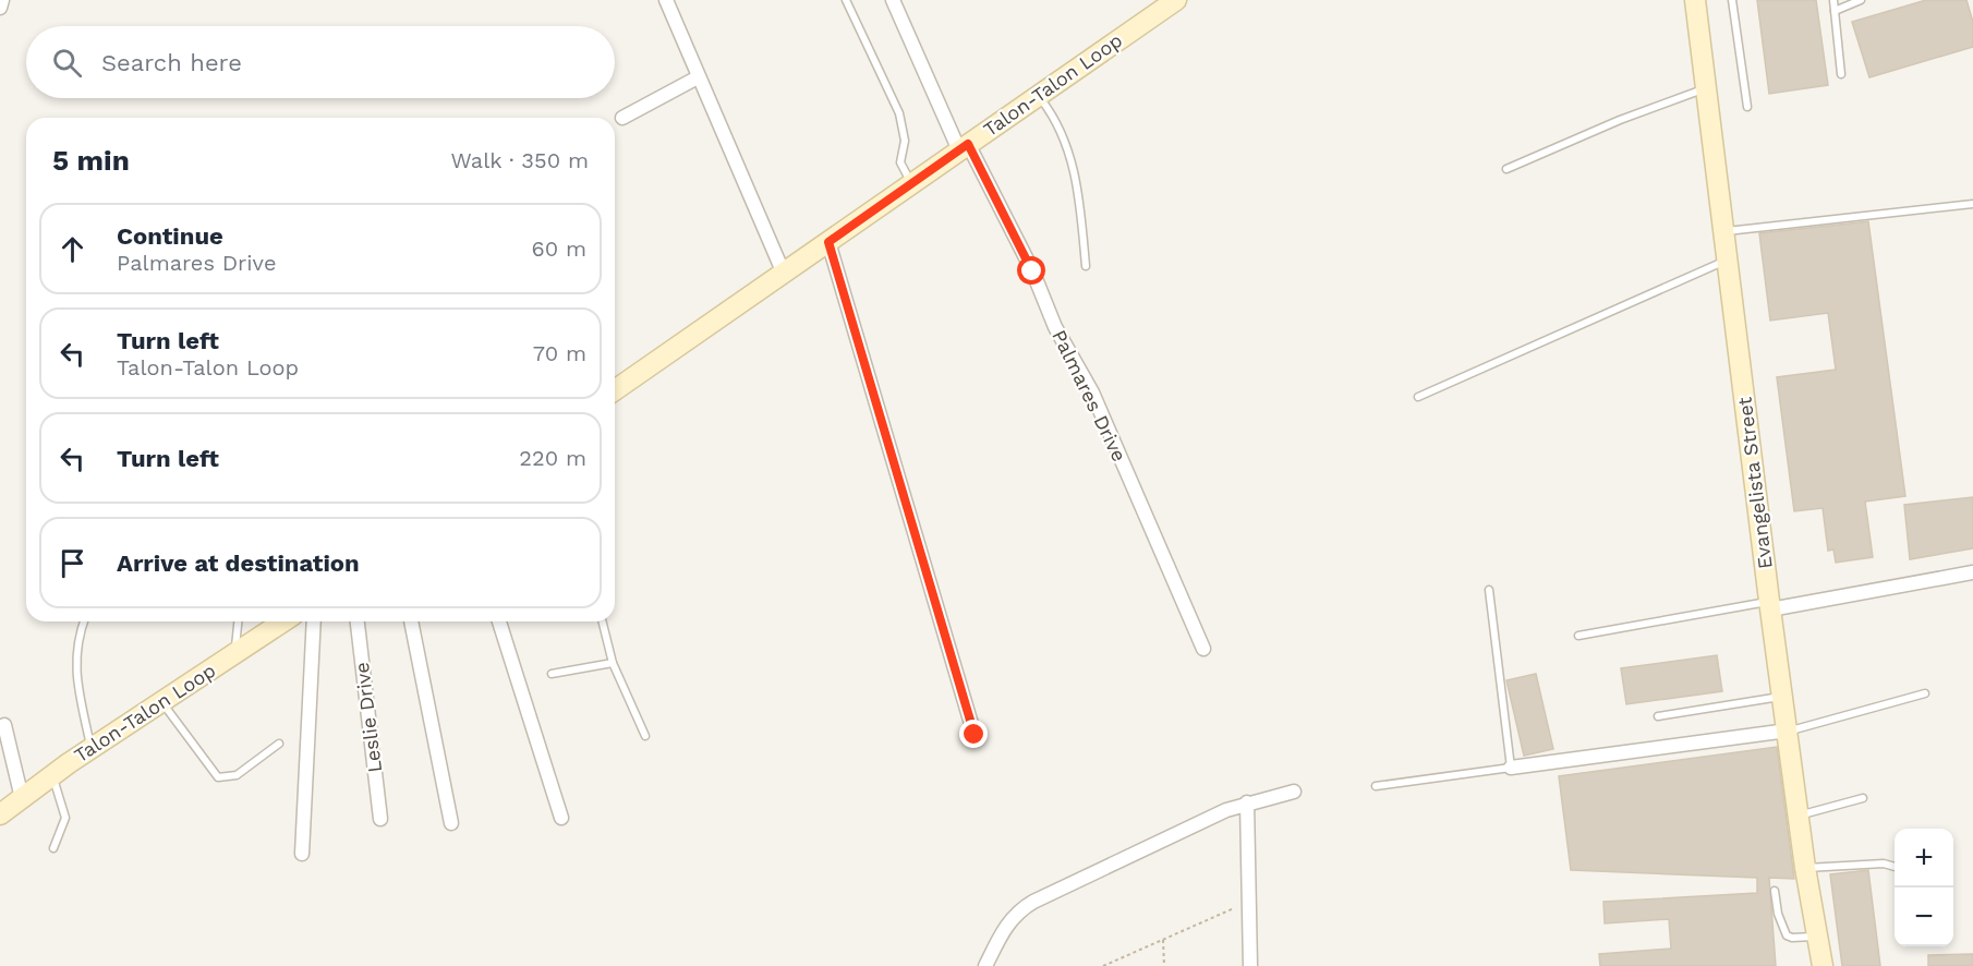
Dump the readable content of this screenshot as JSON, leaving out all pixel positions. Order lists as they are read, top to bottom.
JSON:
{
  "streets": {
    "street": [
      "Talon-Talon Loop",
      "Palmares Drive",
      "Evangelista Street",
      "Leslie Drive"
    ]
  },
  "crossings": [
    ["Talon-Talon Loop", "Palmares Drive"]
  ],
  "page": {
    "search": "Search here",
    "heading": ["5 min", "Walk · 350 m"],
    "list": [
      ["Continue", "Palmares Drive", "60 m"],
      ["Turn left", "Talon-Talon Loop", "70 m"],
      ["Turn left", "220 m"],
      "Arrive at destination"
    ],
    "map_buttons": ["+", "−"]
  }
}
